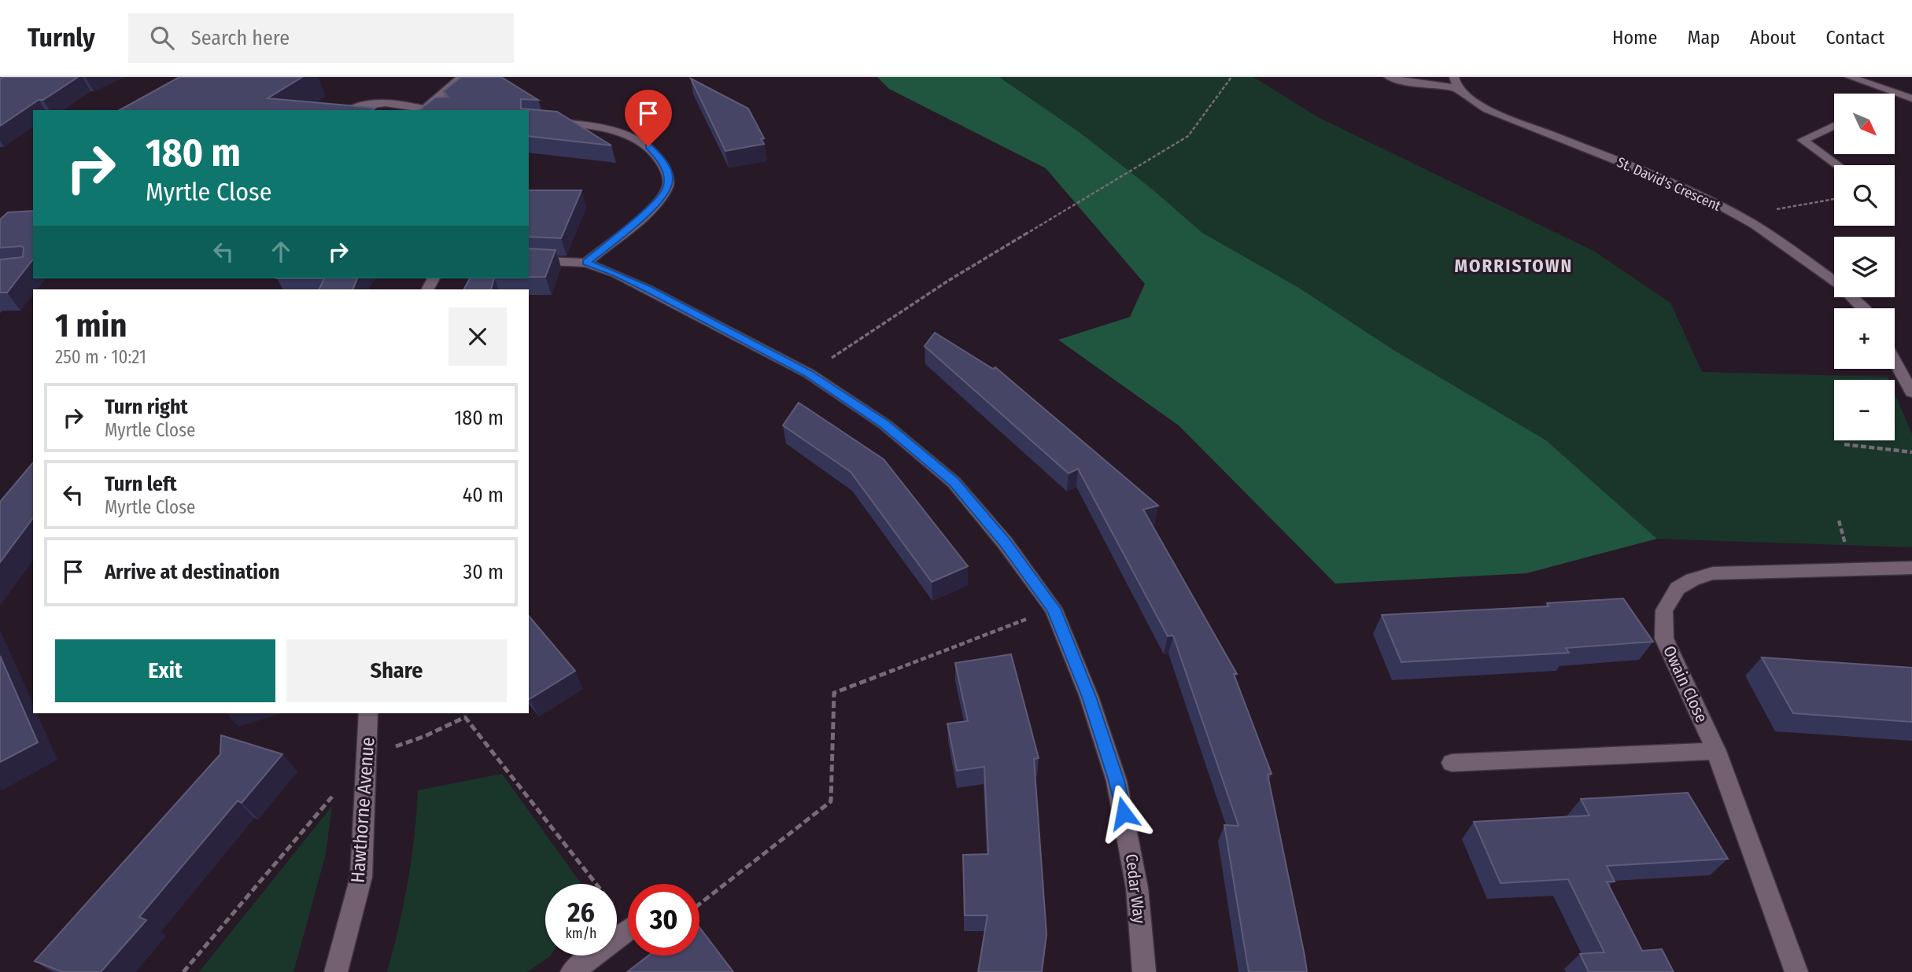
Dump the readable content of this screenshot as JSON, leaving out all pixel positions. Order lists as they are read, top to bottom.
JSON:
{
  "streets": {
    "street": [
      "St. David's Crescent",
      "Owain Close",
      "Hawthorne Avenue",
      "Cedar Way"
    ]
  },
  "districts": ["MORRISTOWN"],
  "north": "bottom right",
  "page": {
    "header": "Turnly",
    "search": "Search here",
    "nav": [
      "Home",
      "Map",
      "About",
      "Contact"
    ],
    "map_buttons": ["+", "−"],
    "turn": ["180 m", "Myrtle Close"],
    "heading": ["1 min", "250 m · 10:21"],
    "list": [
      {
        "name": "Turn right",
        "note": "Myrtle Close",
        "value": "180 m"
      },
      {
        "name": "Turn left",
        "note": "Myrtle Close",
        "value": "40 m"
      },
      {
        "name": "Arrive at destination",
        "value": "30 m"
      }
    ],
    "buttons": ["Exit", "Share"],
    "speed": "26 km/h",
    "limit": "30"
  }
}
